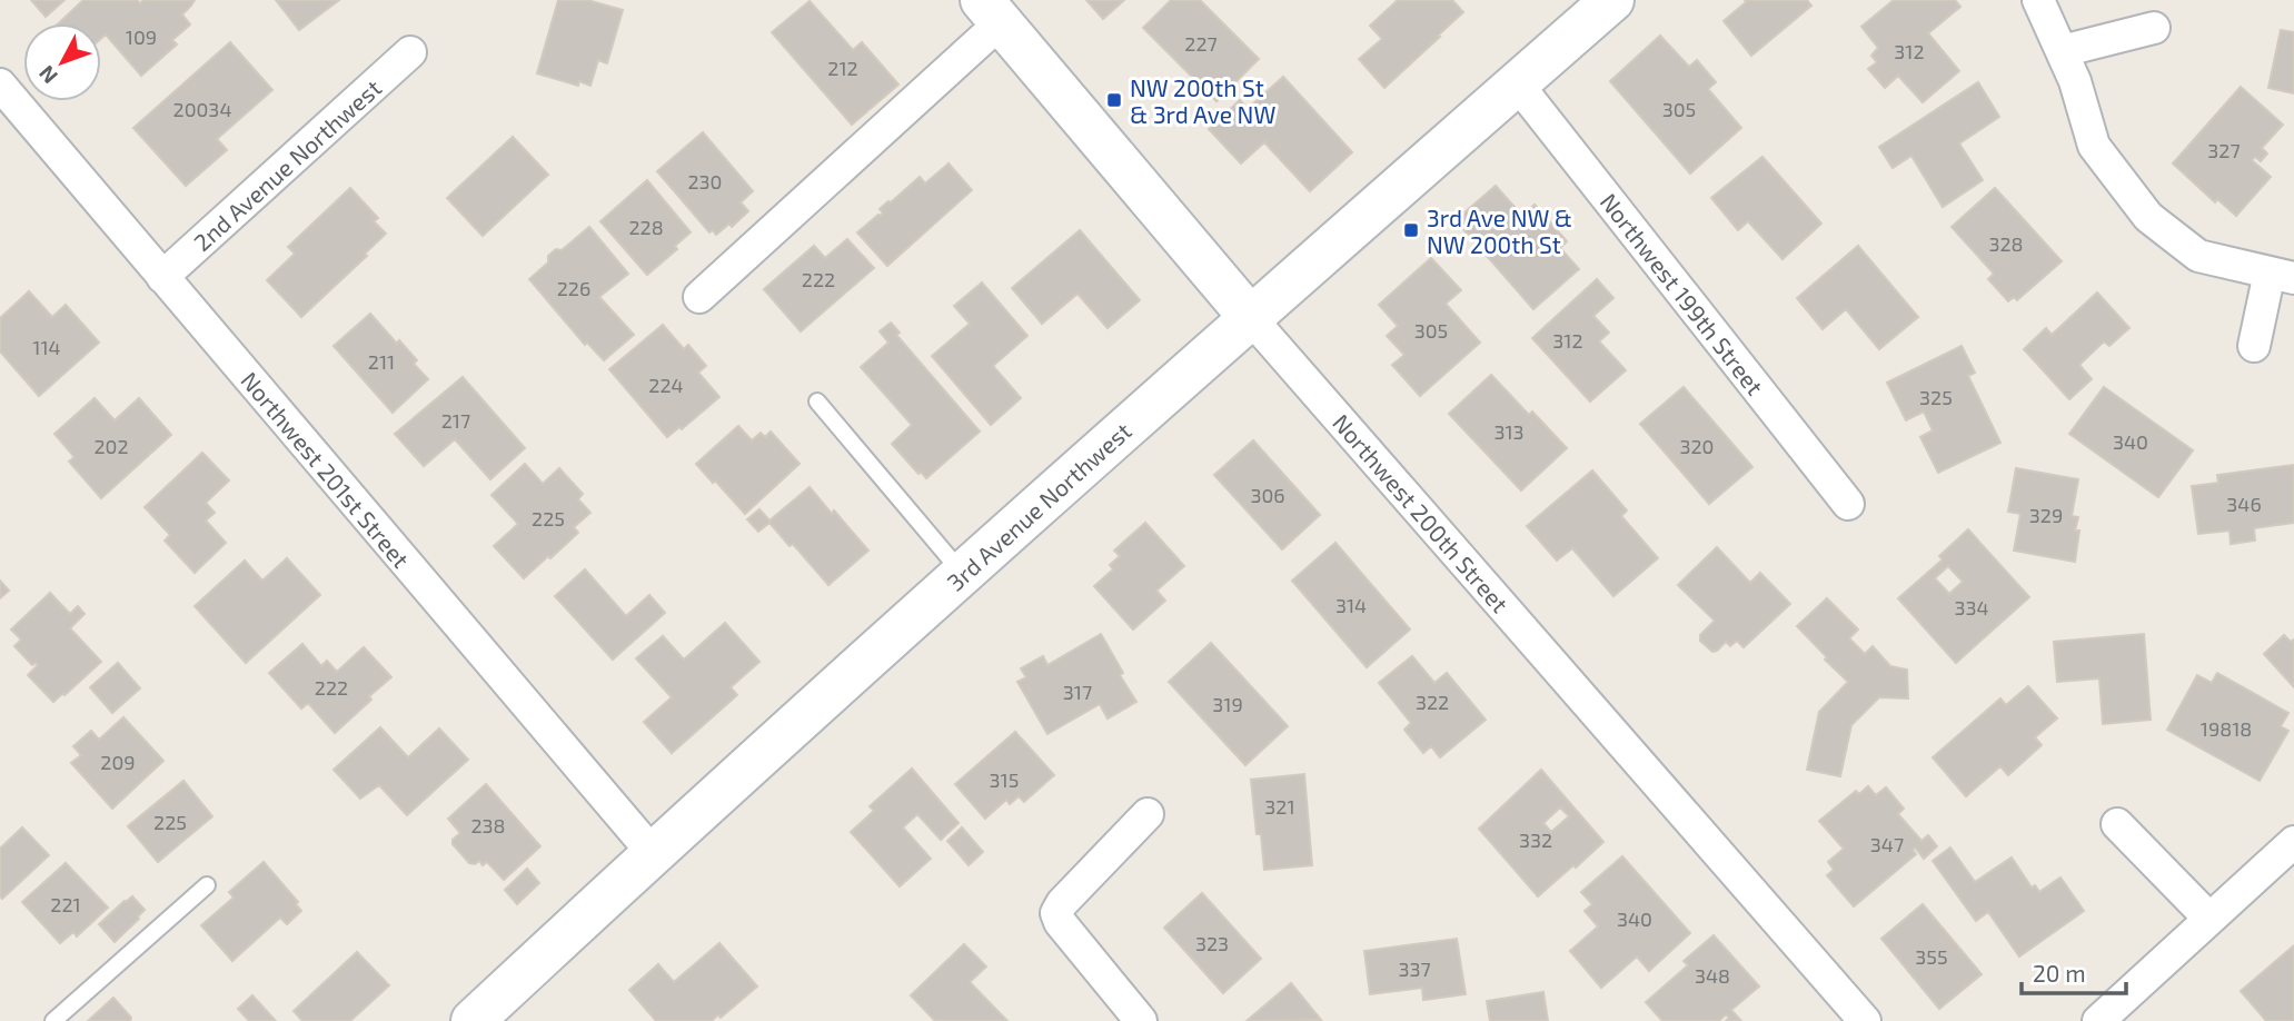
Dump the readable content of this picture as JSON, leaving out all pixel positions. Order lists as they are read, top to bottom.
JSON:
{
  "streets": {
    "street": [
      "2nd Avenue Northwest",
      "Northwest 199th Street",
      "Northwest 201st Street",
      "3rd Avenue Northwest",
      "Northwest 200th Street"
    ]
  },
  "crossings": [
    ["2nd Avenue Northwest", "Northwest 201st Street"],
    ["Northwest 199th Street", "3rd Avenue Northwest"],
    ["Northwest 201st Street", "3rd Avenue Northwest"],
    ["3rd Avenue Northwest", "Northwest 200th Street"]
  ],
  "places": {
    "transit": ["NW 200th St & 3rd Ave NW", "3rd Ave NW & NW 200th St"]
  },
  "house_numbers": [
    "109",
    "227",
    "312",
    "212",
    "20034",
    "305",
    "327",
    "230",
    "228",
    "328",
    "222",
    "226",
    "305",
    "312",
    "114",
    "211",
    "224",
    "325",
    "217",
    "313",
    "340",
    "202",
    "320",
    "306",
    "346",
    "329",
    "225",
    "314",
    "334",
    "222",
    "317",
    "322",
    "319",
    "19818",
    "209",
    "315",
    "321",
    "225",
    "238",
    "332",
    "347",
    "221",
    "340",
    "323",
    "355",
    "337",
    "348"
  ],
  "scale_bar": "20 m",
  "north": "bottom left"
}
